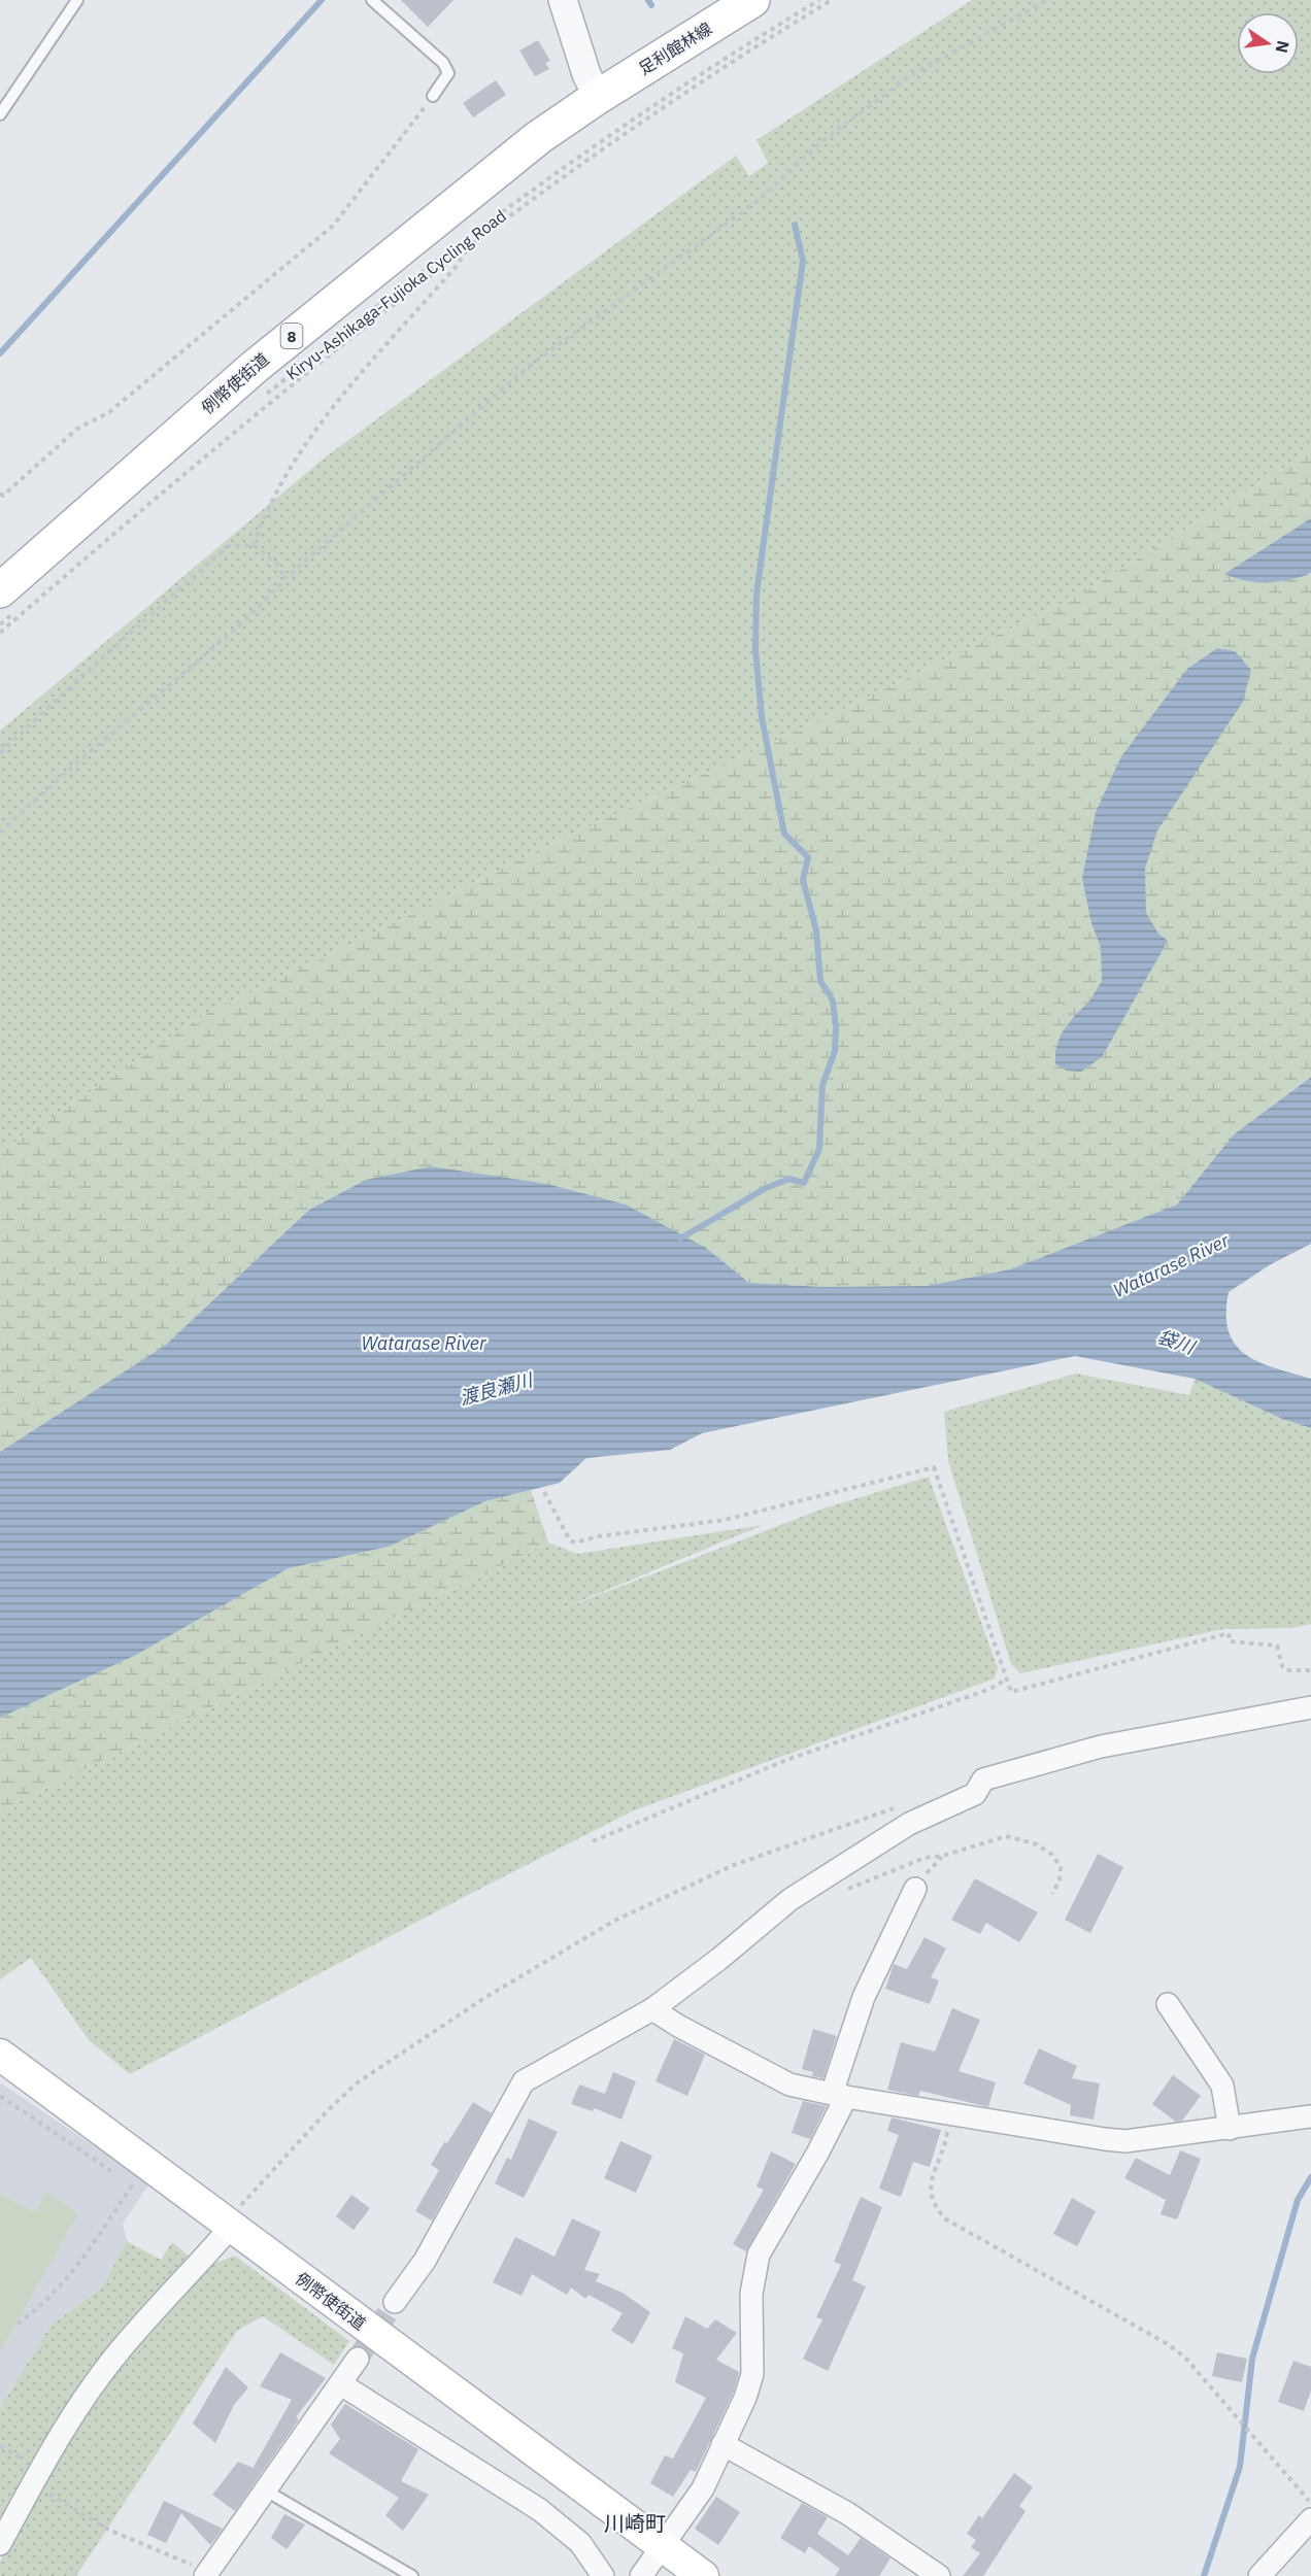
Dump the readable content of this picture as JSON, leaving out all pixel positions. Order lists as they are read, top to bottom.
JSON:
{
  "streets": {
    "main road": ["足利館林線", "8", "例幣使街道"],
    "path": ["Kiryu-Ashikaga-Fujioka Cycling Road"]
  },
  "crossings": [
    ["足利館林線", "例幣使街道"]
  ],
  "districts": ["川崎町"],
  "water": ["Watarase River", "袋川", "渡良瀬川"],
  "north": "right"
}
